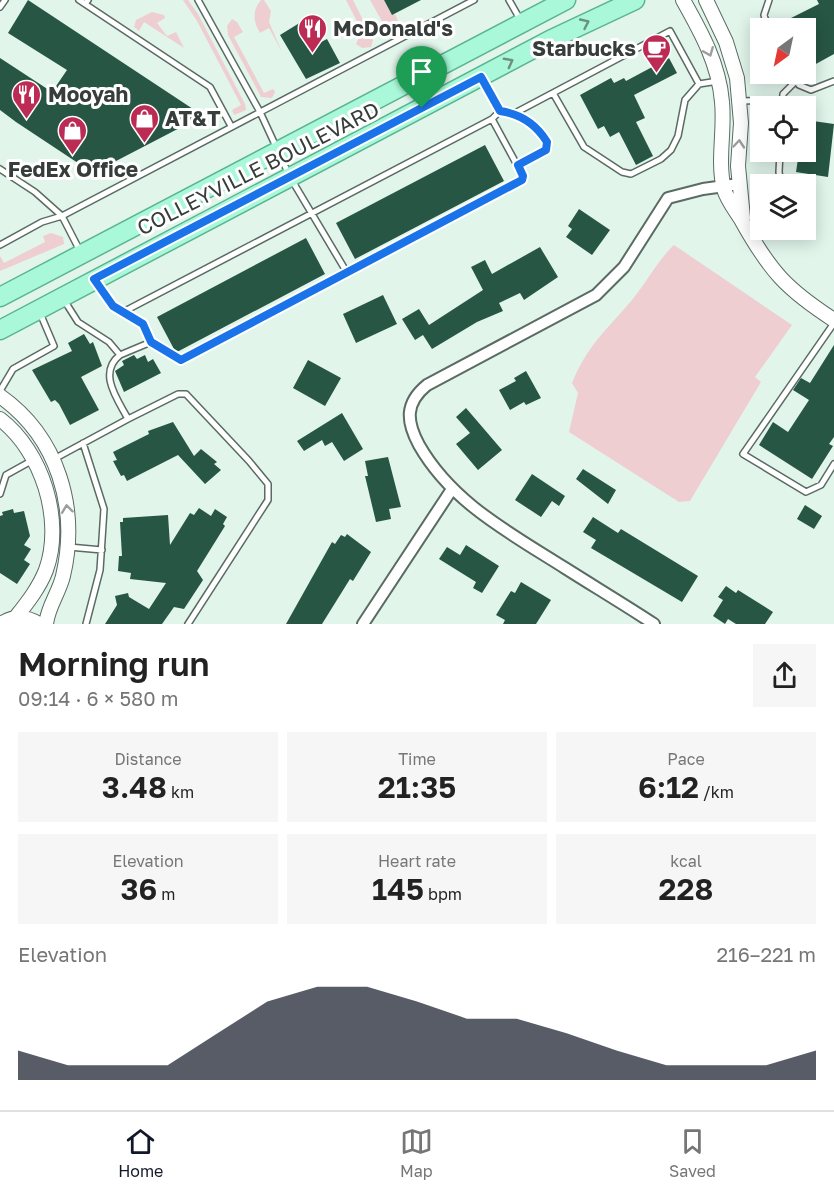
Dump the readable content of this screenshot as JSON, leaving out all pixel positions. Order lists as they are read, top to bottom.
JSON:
{
  "streets": {
    "main road": ["COLLEYVILLE BOULEVARD"]
  },
  "places": {
    "restaurant": ["McDonald's", "Mooyah"],
    "cafe": ["Starbucks"],
    "shop": ["AT&T", "FedEx Office"]
  },
  "north": "bottom left",
  "page": {
    "heading": ["Morning run", "09:14 · 6 × 580 m"],
    "stats": [
      ["Distance", "3.48 km"],
      ["Time", "21:35"],
      ["Pace", "6:12 /km"],
      ["Elevation", "36 m"],
      ["Heart rate", "145 bpm"],
      ["kcal", "228"]
    ],
    "chart": ["Elevation", "216–221 m"],
    "tabs": ["Home", "Map", "Saved"]
  }
}
